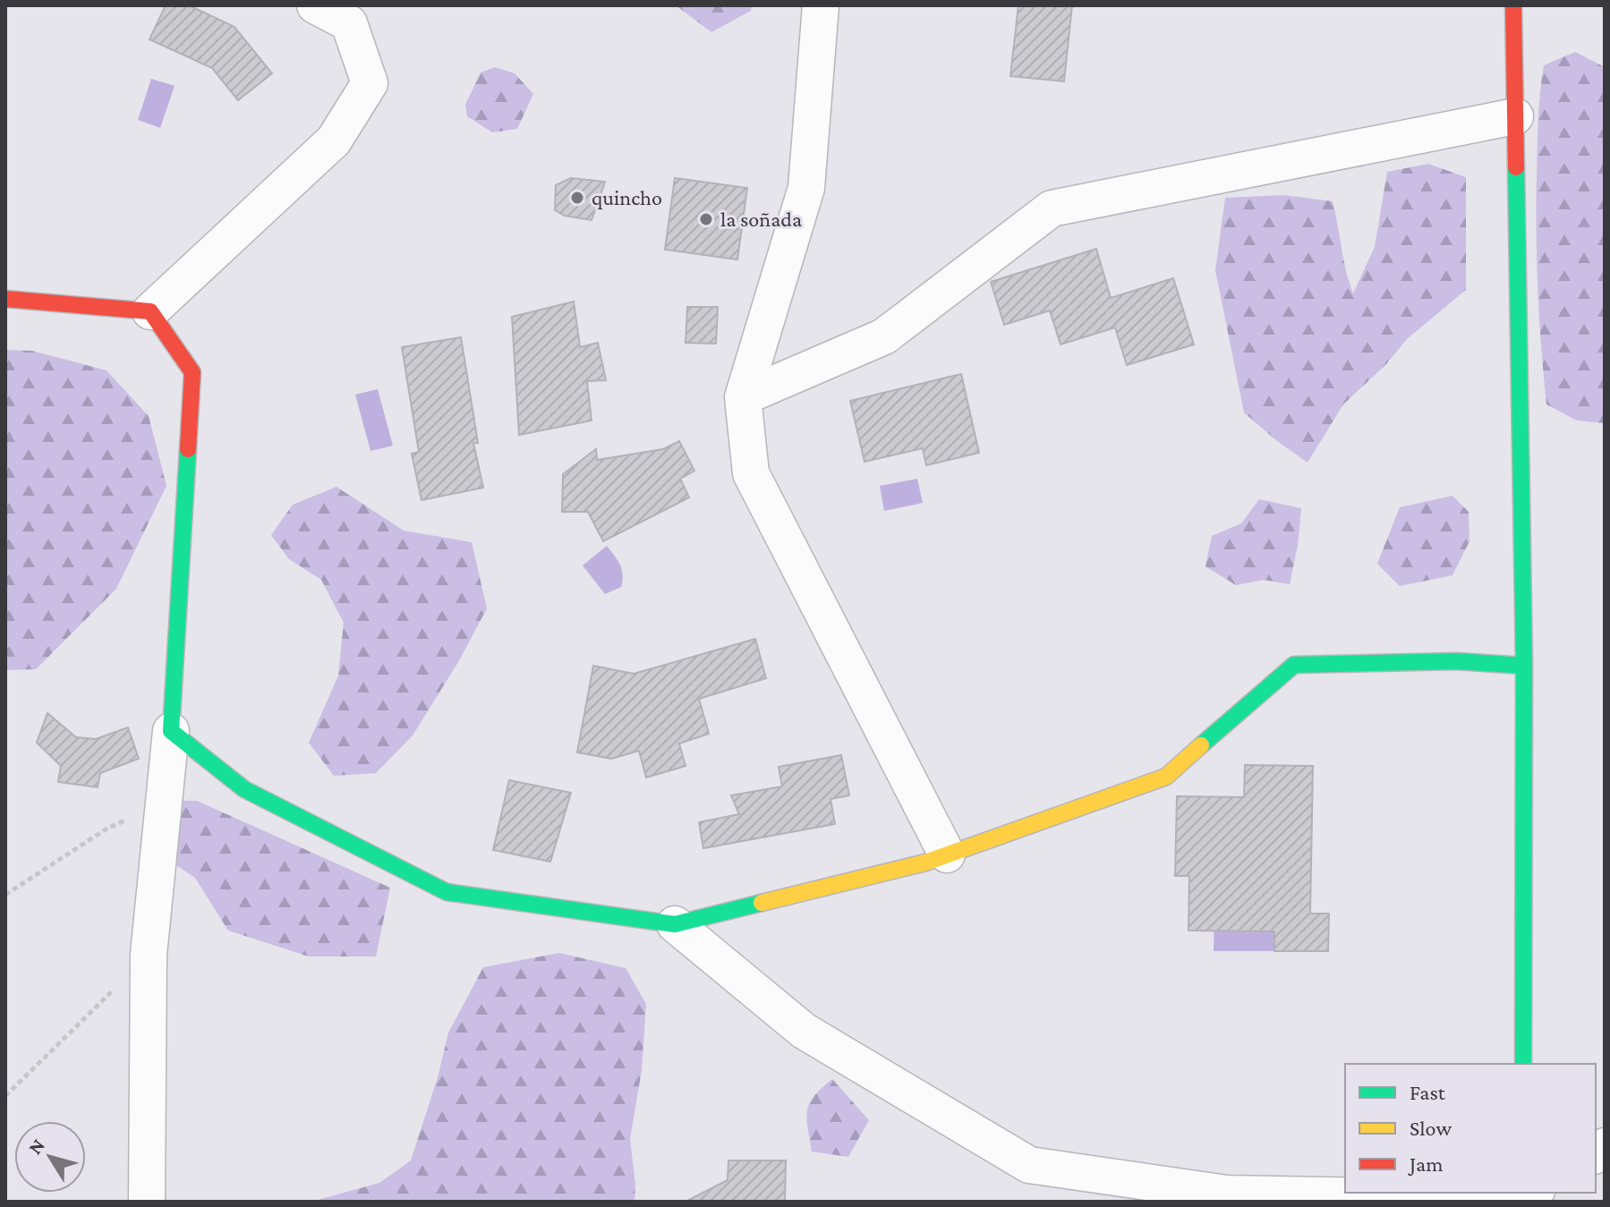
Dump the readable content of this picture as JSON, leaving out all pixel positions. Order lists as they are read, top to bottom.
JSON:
{
  "places": ["quincho", "la soñada"],
  "legend": ["Fast", "Slow", "Jam"],
  "north": "top left"
}
